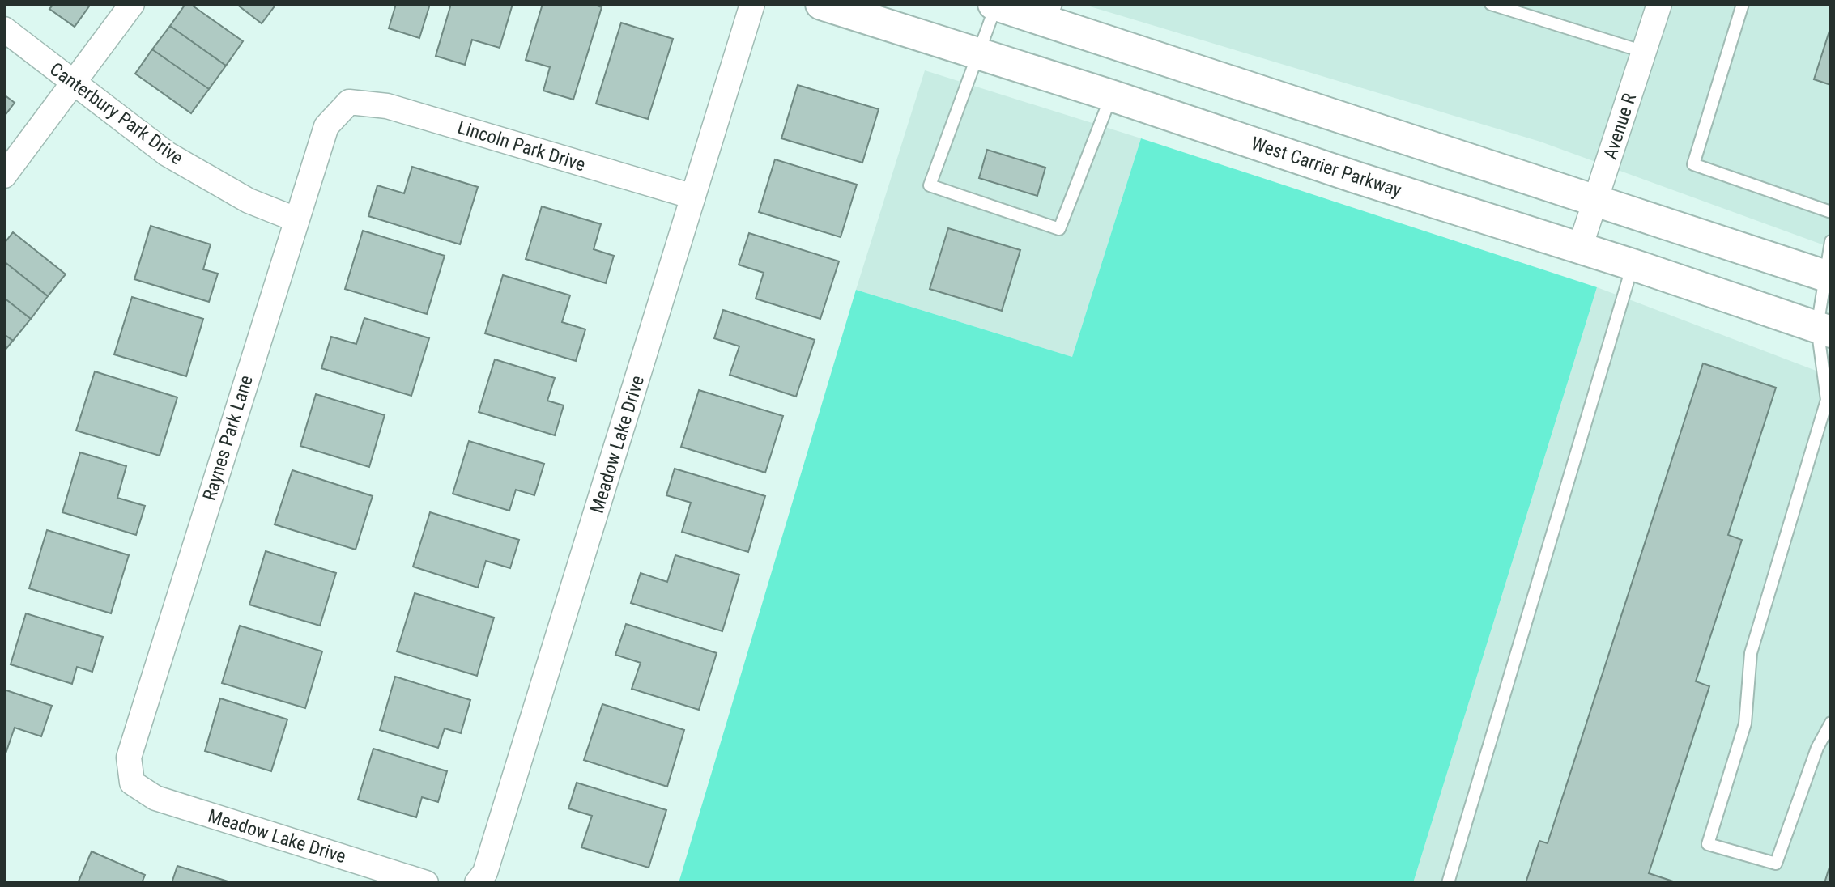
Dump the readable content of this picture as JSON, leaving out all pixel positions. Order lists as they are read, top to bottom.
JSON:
{
  "streets": {
    "main road": ["West Carrier Parkway"],
    "street": [
      "Canterbury Park Drive",
      "Avenue R",
      "Lincoln Park Drive",
      "Raynes Park Lane",
      "Meadow Lake Drive"
    ]
  },
  "crossings": [
    ["Canterbury Park Drive", "Raynes Park Lane"],
    ["Avenue R", "West Carrier Parkway"],
    ["Lincoln Park Drive", "Raynes Park Lane"],
    ["Lincoln Park Drive", "Meadow Lake Drive"],
    ["Raynes Park Lane", "Meadow Lake Drive"]
  ]
}
